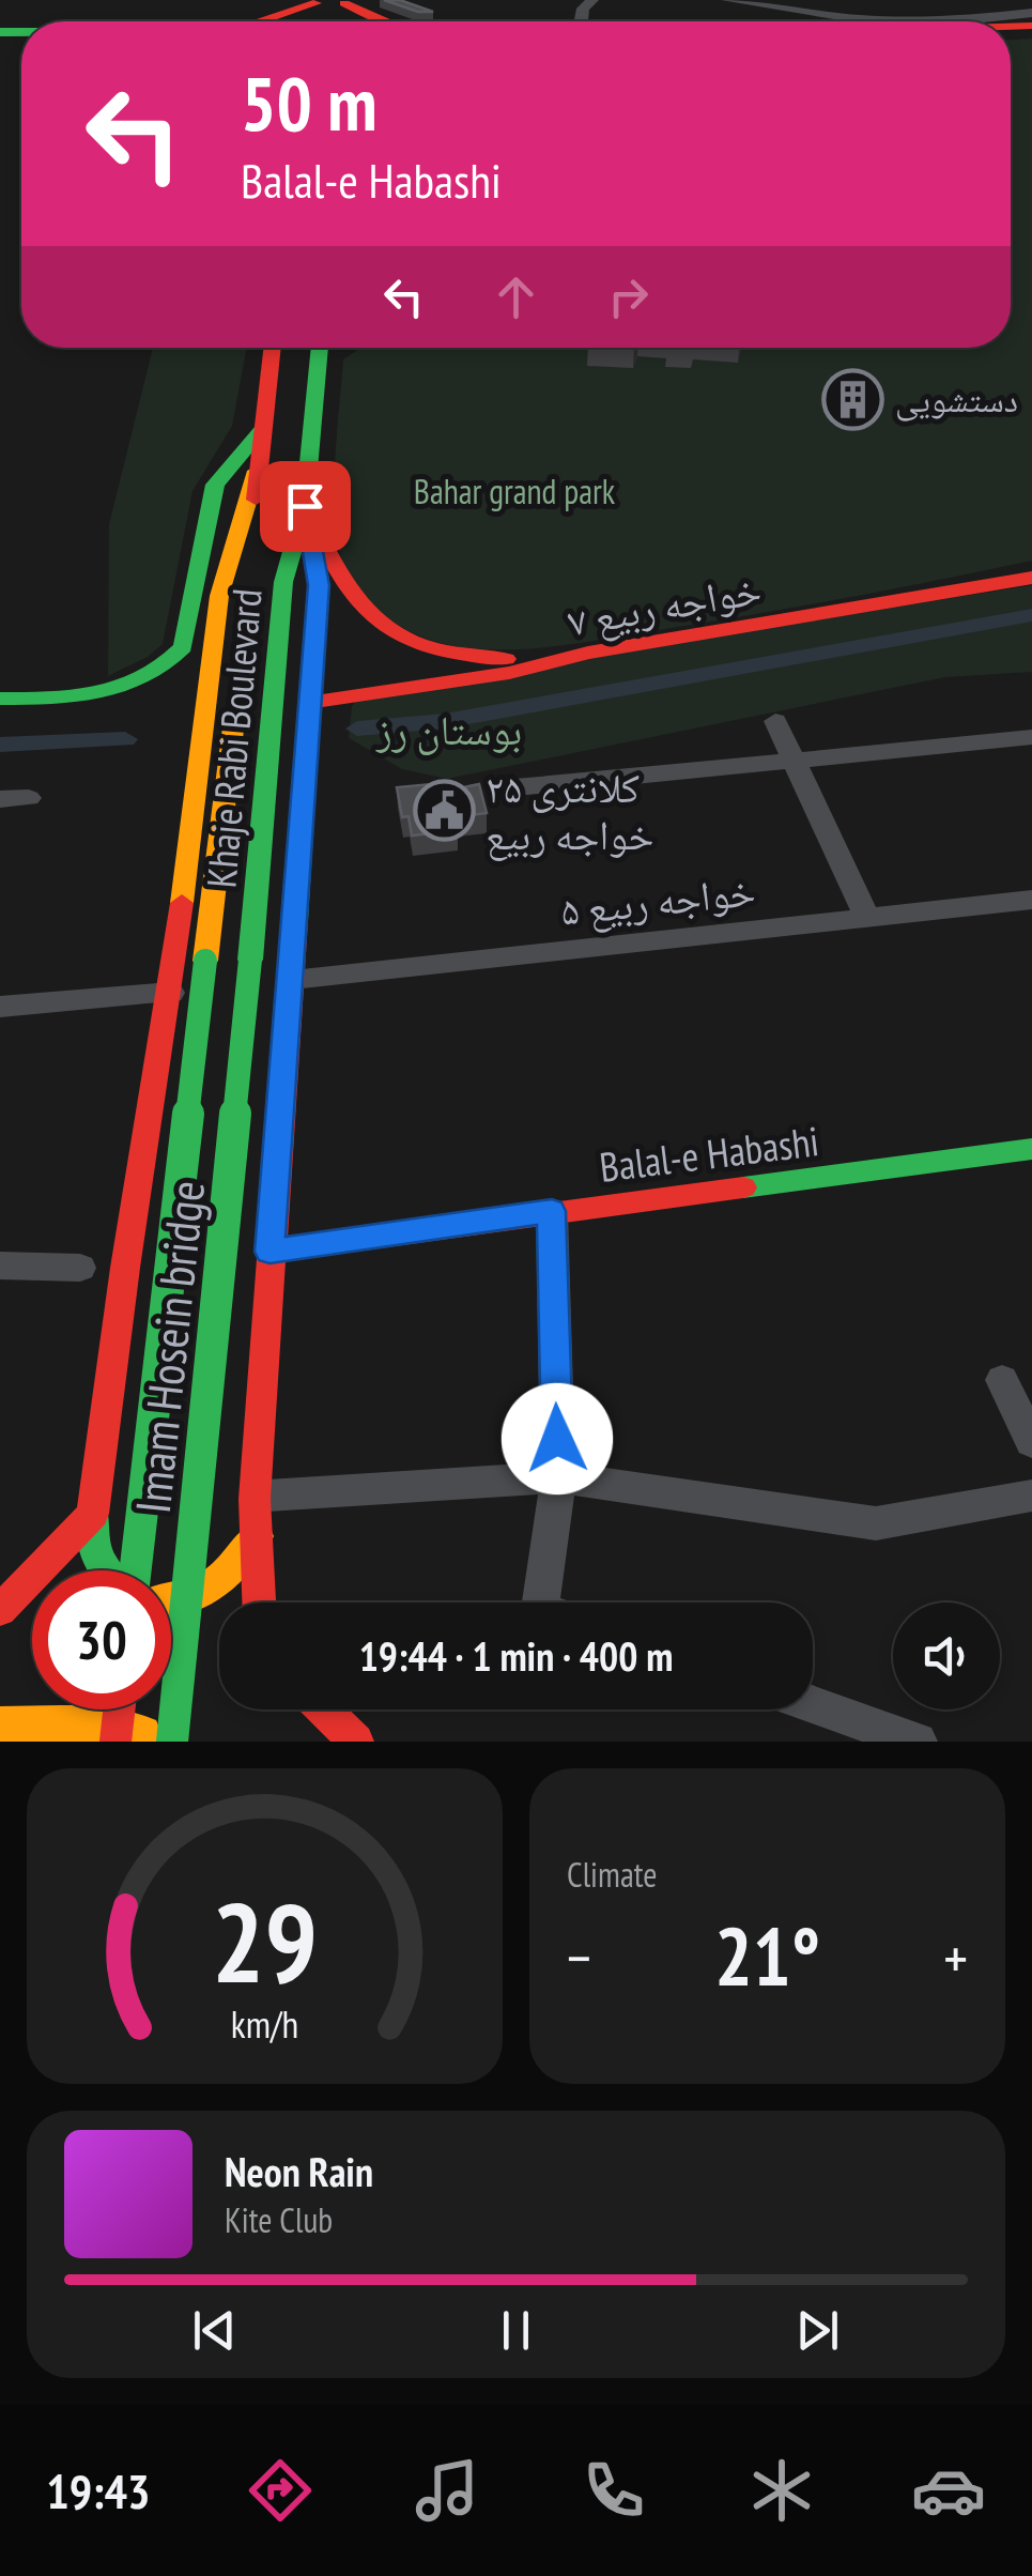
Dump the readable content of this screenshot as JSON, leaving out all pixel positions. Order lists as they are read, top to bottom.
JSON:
{
  "streets": {
    "main road": [
      "خواجه ربیع ۷",
      "Khaje Rabi Boulevard",
      "Balal-e Habashi",
      "Imam Hosein bridge"
    ],
    "street": ["خواجه ربیع ۵"]
  },
  "crossings": [
    ["Khaje Rabi Boulevard", "Imam Hosein bridge"]
  ],
  "parks": ["Bahar grand park", "بوستان رز"],
  "places": {
    "building": ["دستشویی"],
    "public building": ["کلانتری ٢۵ خواجه ربیع"]
  },
  "page": {
    "turn": ["50 m", "Balal-e Habashi"],
    "limit": "30",
    "trip": "19:44 · 1 min · 400 m",
    "tile": "Climate",
    "heat": ["−", "21°", "+"],
    "song": ["Neon Rain", "Kite Club"],
    "tabs": "19:43",
    "gauge": ["29", "km/h"]
  }
}
